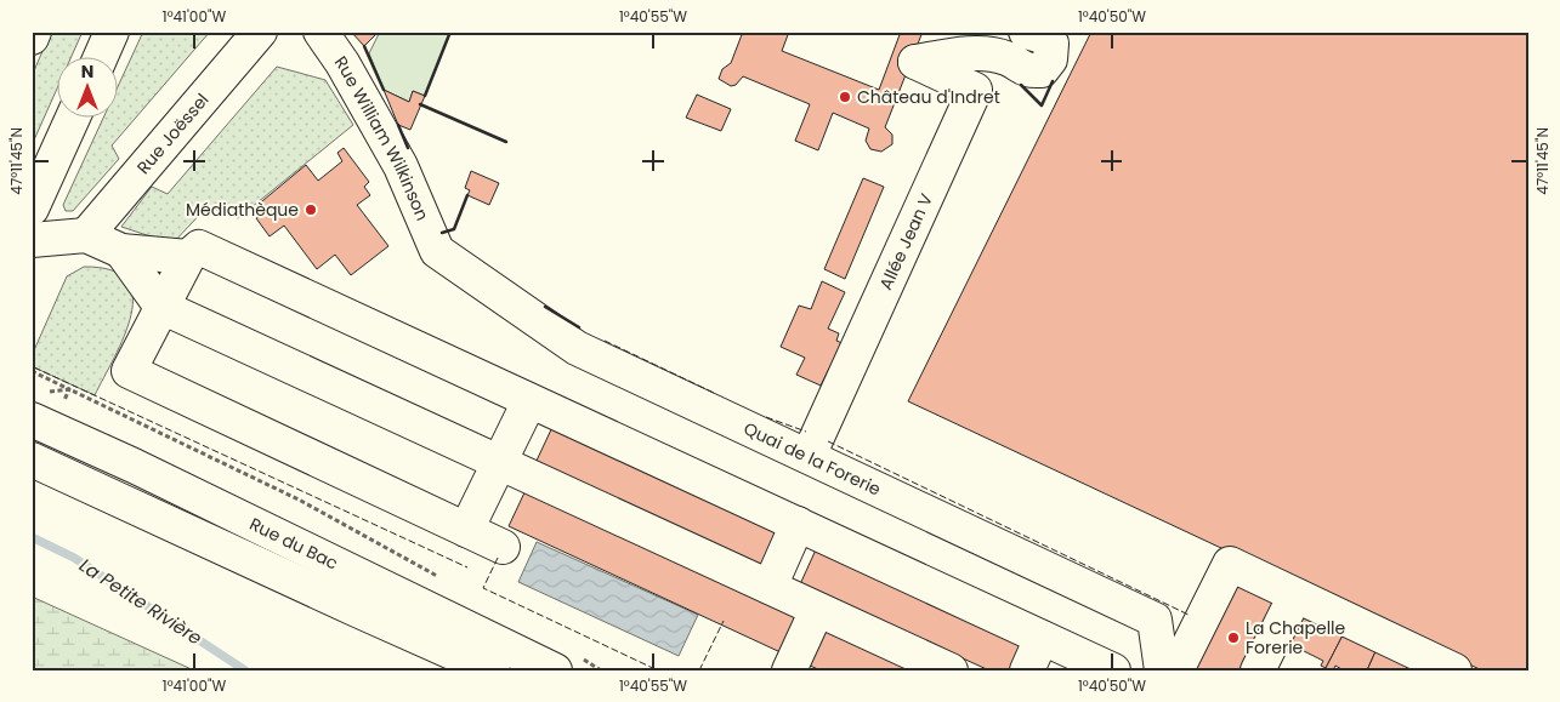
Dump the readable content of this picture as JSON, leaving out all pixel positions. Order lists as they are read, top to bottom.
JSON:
{
  "streets": {
    "street": [
      "Rue Joëssel",
      "Rue William Wilkinson",
      "Allée Jean V",
      "Quai de la Forerie",
      "Rue du Bac"
    ]
  },
  "crossings": [
    ["Rue William Wilkinson", "Quai de la Forerie"],
    ["Allée Jean V", "Quai de la Forerie"]
  ],
  "water": ["La Petite Rivière"],
  "places": ["Château d'Indret", "Médiathèque", "La Chapelle Forerie"],
  "north": "top",
  "coordinates": [
    "1°41'00\"W",
    "1°40'55\"W",
    "1°40'50\"W",
    "47°11'45\"N"
  ]
}
